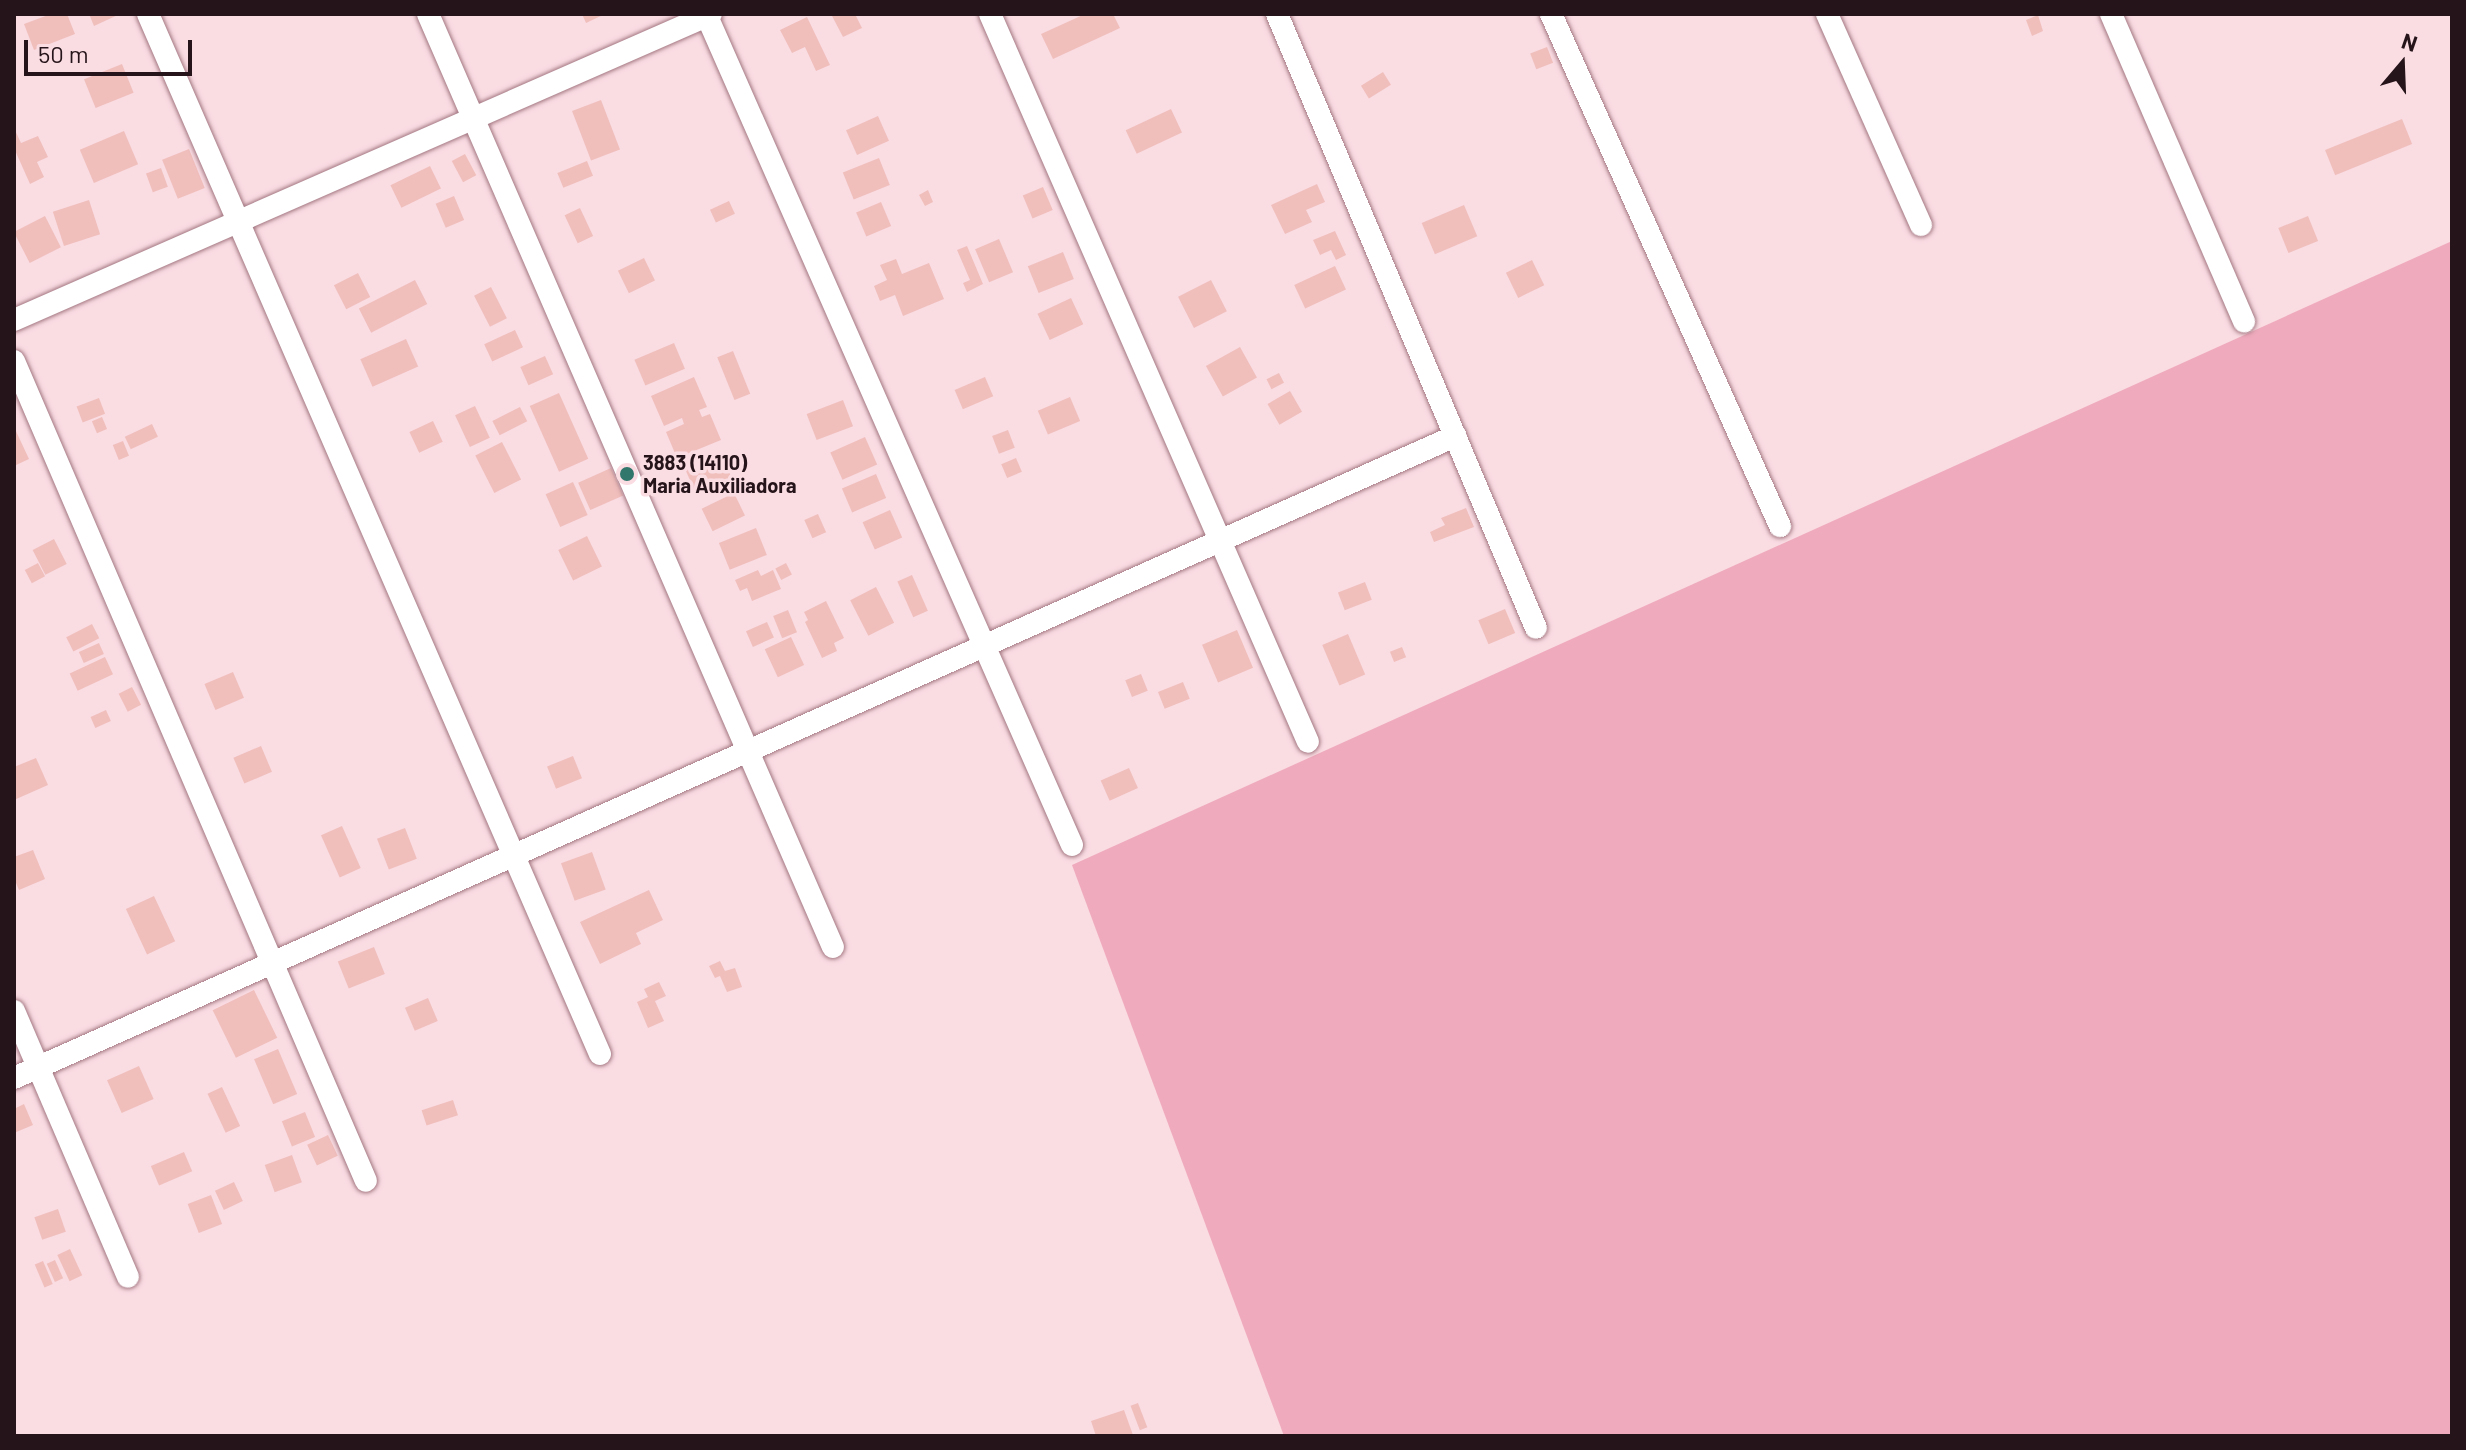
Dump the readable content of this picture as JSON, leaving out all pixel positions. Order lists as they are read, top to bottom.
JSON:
{
  "places": ["3883 (14110) Maria Auxiliadora"],
  "scale_bar": "50 m",
  "north": "top"
}
